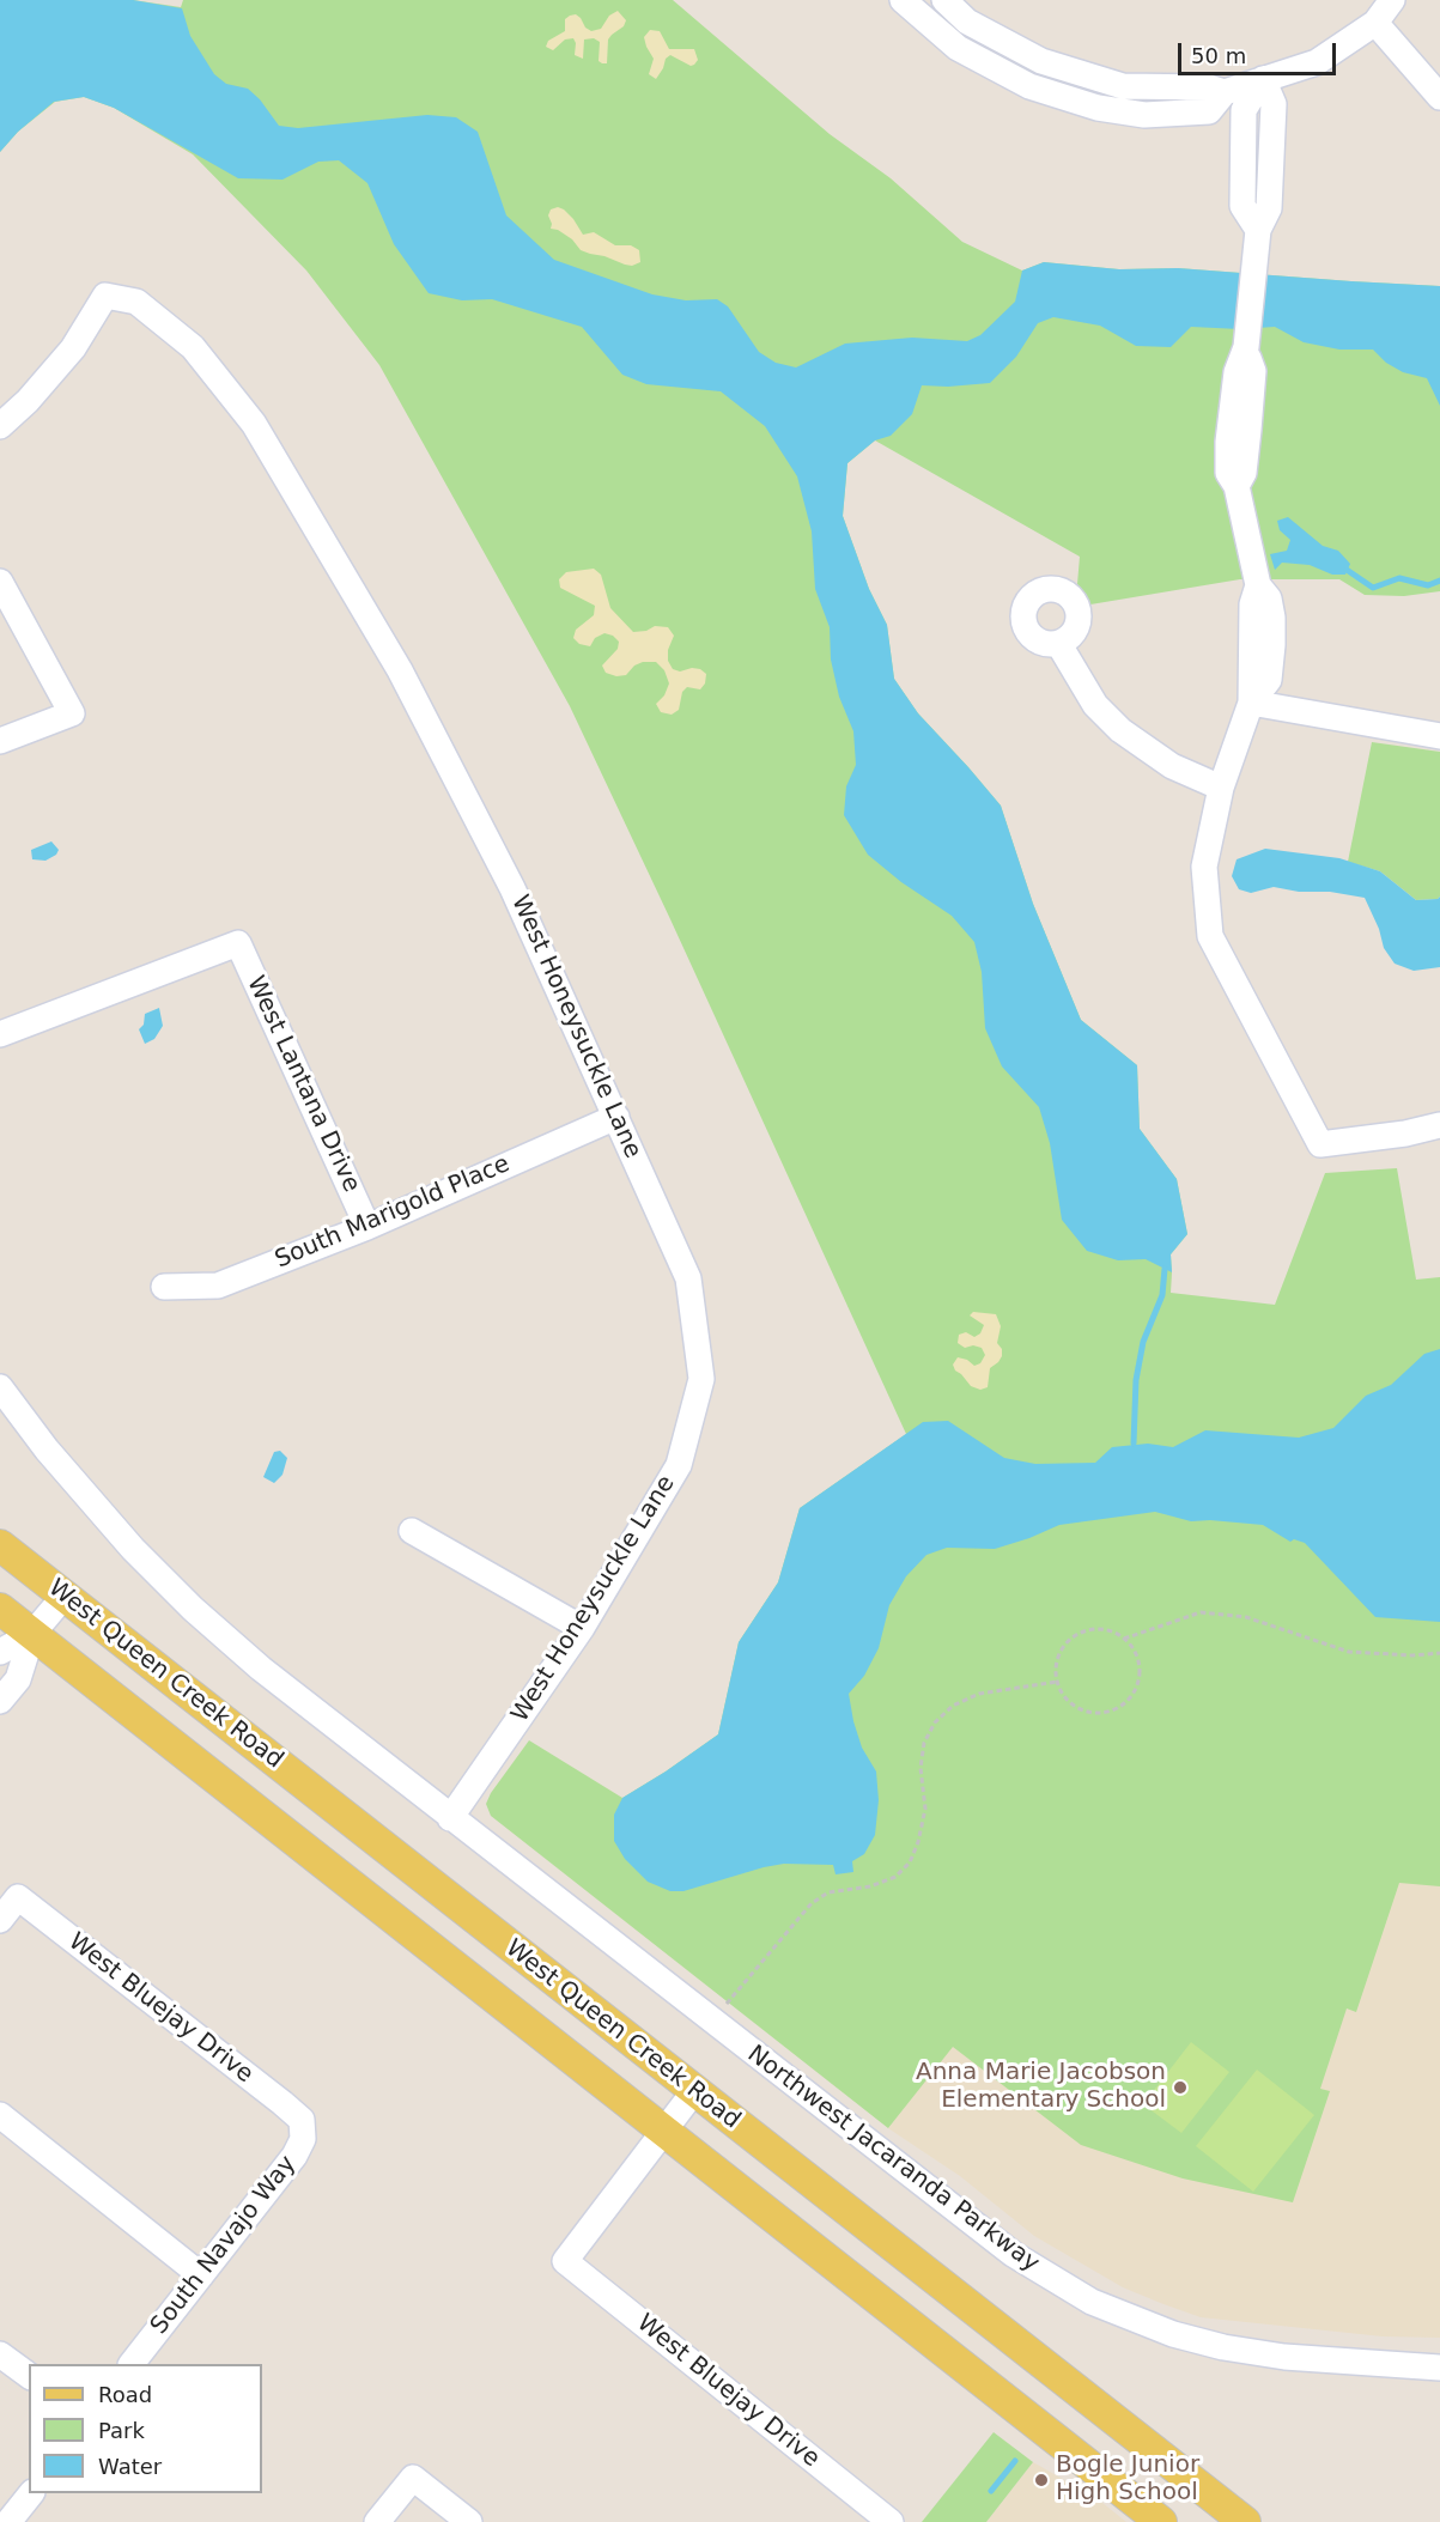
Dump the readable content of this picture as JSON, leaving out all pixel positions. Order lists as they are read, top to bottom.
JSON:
{
  "streets": {
    "main road": ["West Queen Creek Road"],
    "street": [
      "West Honeysuckle Lane",
      "West Lantana Drive",
      "South Marigold Place",
      "West Bluejay Drive",
      "Northwest Jacaranda Parkway",
      "South Navajo Way"
    ]
  },
  "crossings": [
    ["West Honeysuckle Lane", "South Marigold Place"],
    ["West Honeysuckle Lane", "Northwest Jacaranda Parkway"],
    ["West Lantana Drive", "South Marigold Place"],
    ["West Bluejay Drive", "South Navajo Way"]
  ],
  "places": ["Anna Marie Jacobson Elementary School", "Bogle Junior High School"],
  "legend": ["Road", "Park", "Water"],
  "scale_bar": "50 m"
}
